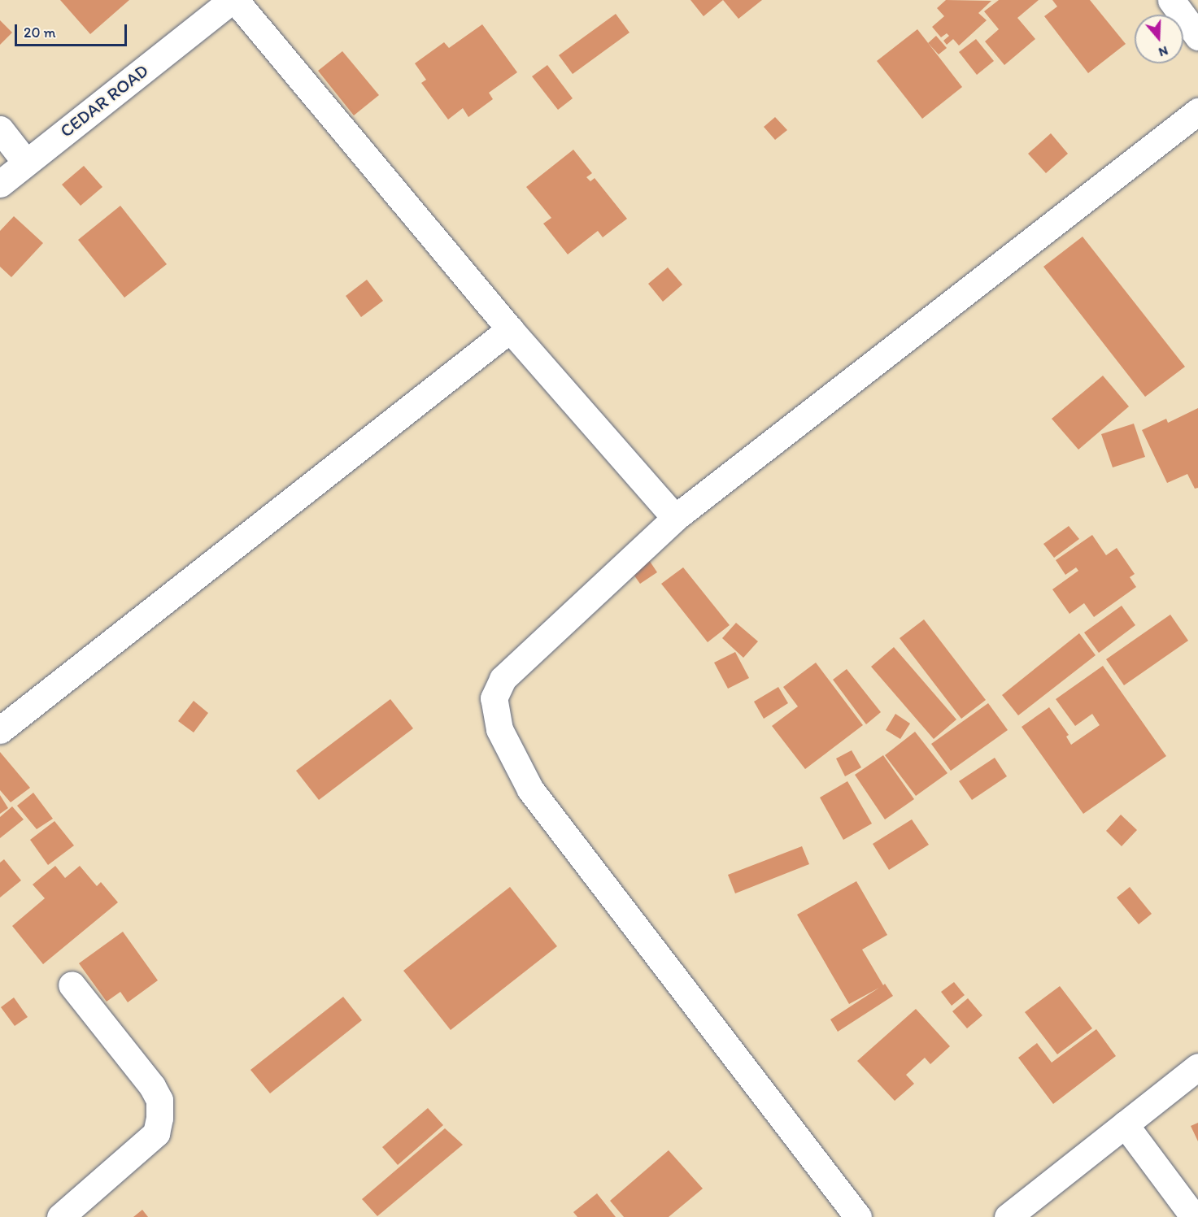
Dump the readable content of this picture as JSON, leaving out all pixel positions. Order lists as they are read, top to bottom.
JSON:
{
  "streets": {
    "street": ["CEDAR ROAD"]
  },
  "scale_bar": "20 m",
  "north": "bottom"
}
